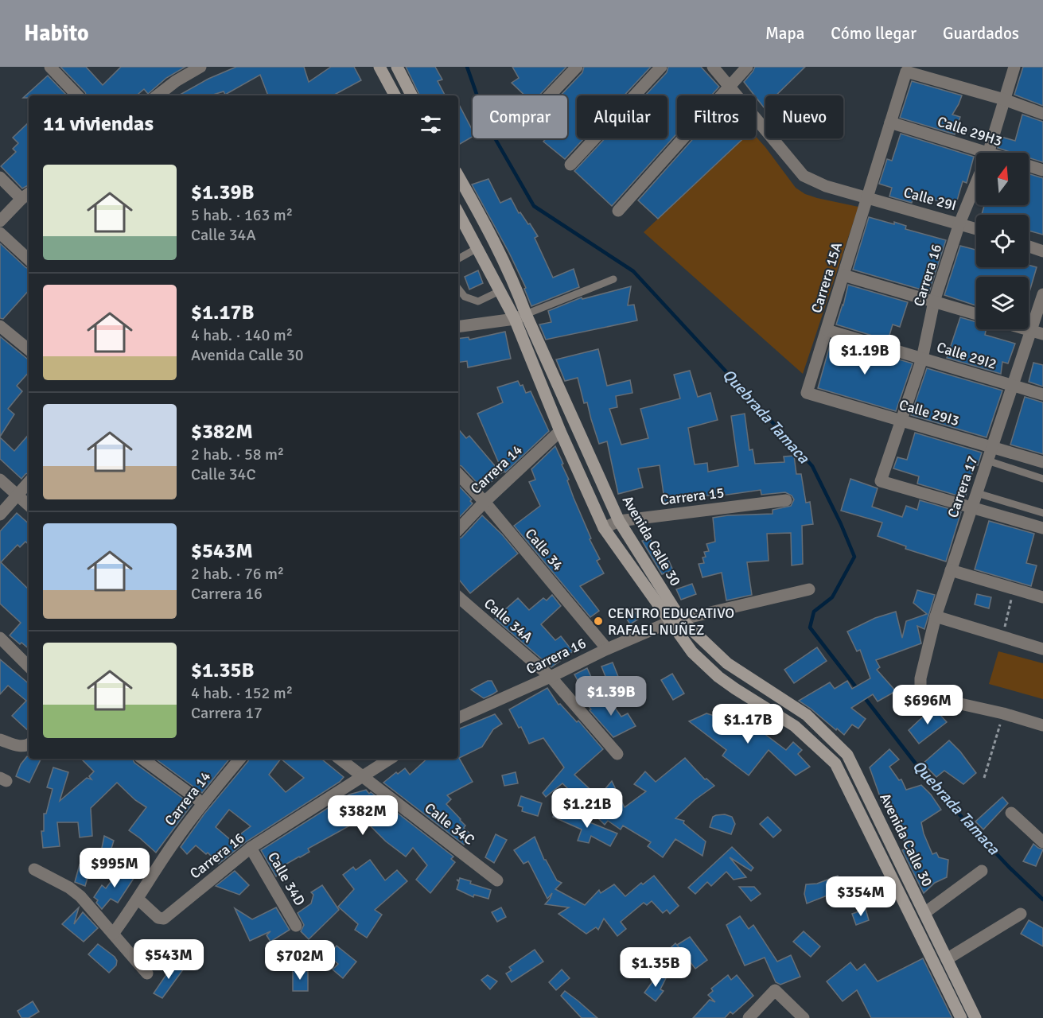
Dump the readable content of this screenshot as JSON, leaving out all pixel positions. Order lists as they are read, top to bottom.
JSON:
{
  "streets": {
    "main road": ["Avenida Calle 30"],
    "street": [
      "Calle 29H3",
      "Calle 29I",
      "Carrera 16",
      "Carrera 15A",
      "Calle 29I2",
      "Calle 29I3",
      "Carrera 14",
      "Carrera 17",
      "Carrera 15",
      "Calle 34",
      "Calle 34A",
      "Calle 34C",
      "Calle 34D"
    ]
  },
  "crossings": [
    ["Calle 29H3", "Carrera 15A"],
    ["Calle 29I", "Carrera 16"],
    ["Calle 29I", "Carrera 15A"],
    ["Carrera 16", "Carrera 15A"],
    ["Carrera 16", "Calle 29I2"],
    ["Carrera 16", "Calle 29I3"],
    ["Carrera 16", "Carrera 14"],
    ["Carrera 16", "Carrera 17"],
    ["Carrera 16", "Avenida Calle 30"],
    ["Carrera 16", "Calle 34"],
    ["Carrera 16", "Calle 34A"],
    ["Carrera 16", "Calle 34C"],
    ["Carrera 16", "Calle 34D"],
    ["Carrera 15A", "Calle 29I2"],
    ["Carrera 15A", "Calle 29I3"],
    ["Calle 29I2", "Carrera 17"],
    ["Calle 29I3", "Carrera 17"],
    ["Carrera 14", "Avenida Calle 30"],
    ["Carrera 14", "Calle 34"],
    ["Carrera 15", "Avenida Calle 30"]
  ],
  "water": ["Quebrada Tamaca"],
  "places": ["CENTRO EDUCATIVO RAFAEL NUÑEZ"],
  "north": "top",
  "page": {
    "header": "Habito",
    "nav": ["Mapa", "Cómo llegar", "Guardados"],
    "chip": [
      "Comprar",
      "Alquilar",
      "Filtros",
      "Nuevo"
    ],
    "heading": "11 viviendas",
    "list": [
      {
        "name": "$1.39B",
        "note": "5 hab. · 163 m² · Calle 34A"
      },
      {
        "name": "$1.17B",
        "note": "4 hab. · 140 m² · Avenida Calle 30"
      },
      {
        "name": "$382M",
        "note": "2 hab. · 58 m² · Calle 34C"
      },
      {
        "name": "$543M",
        "note": "2 hab. · 76 m² · Carrera 16"
      },
      {
        "name": "$1.35B",
        "note": "4 hab. · 152 m² · Carrera 17"
      }
    ],
    "price": [
      "$1.19B",
      "$1.39B",
      "$696M",
      "$1.17B",
      "$1.21B",
      "$382M",
      "$995M",
      "$354M",
      "$543M",
      "$702M",
      "$1.35B"
    ]
  }
}
